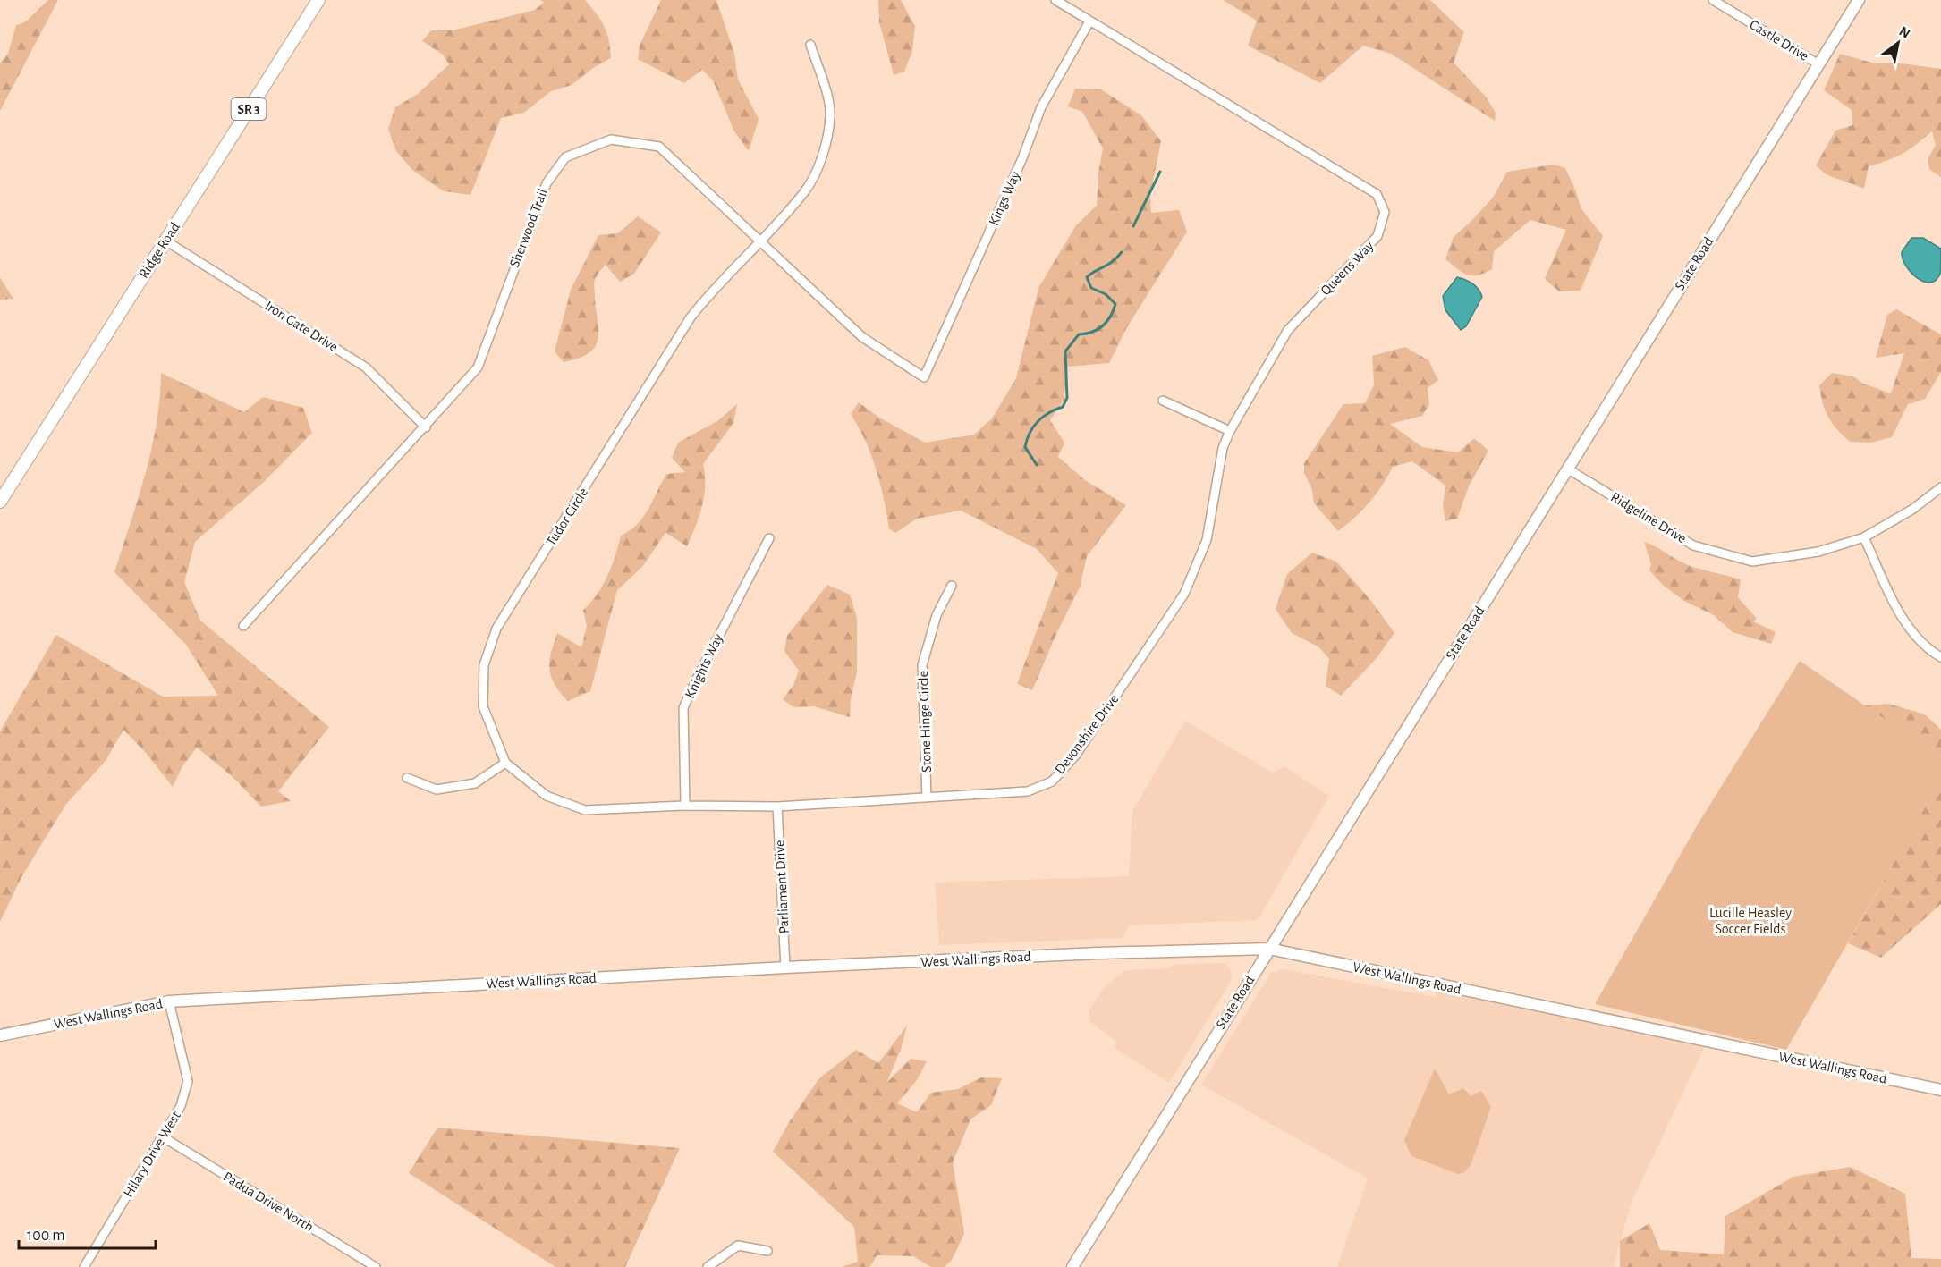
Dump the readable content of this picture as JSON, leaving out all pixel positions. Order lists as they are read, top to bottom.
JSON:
{
  "streets": {
    "main road": ["SR 3", "Ridge Road"],
    "street": [
      "Castle Drive",
      "Kings Way",
      "Sherwood Trail",
      "State Road",
      "Queens Way",
      "Iron Gate Drive",
      "Tudor Circle",
      "Ridgeline Drive",
      "Knights Way",
      "Stone Hinge Circle",
      "Devonshire Drive",
      "Parliament Drive",
      "West Wallings Road",
      "Hilary Drive West",
      "Padua Drive North"
    ]
  },
  "crossings": [
    ["Castle Drive", "State Road"],
    ["Kings Way", "Sherwood Trail"],
    ["Kings Way", "Queens Way"],
    ["Sherwood Trail", "Iron Gate Drive"],
    ["Sherwood Trail", "Tudor Circle"],
    ["Ridge Road", "Iron Gate Drive"],
    ["State Road", "Ridgeline Drive"],
    ["State Road", "West Wallings Road"],
    ["Queens Way", "Devonshire Drive"],
    ["Tudor Circle", "Knights Way"],
    ["Tudor Circle", "Devonshire Drive"],
    ["Tudor Circle", "Parliament Drive"],
    ["Stone Hinge Circle", "Devonshire Drive"],
    ["Devonshire Drive", "Parliament Drive"],
    ["Parliament Drive", "West Wallings Road"],
    ["West Wallings Road", "Hilary Drive West"],
    ["Hilary Drive West", "Padua Drive North"]
  ],
  "parks": ["Lucille Heasley Soccer Fields"],
  "scale_bar": "100 m",
  "north": "top right"
}
